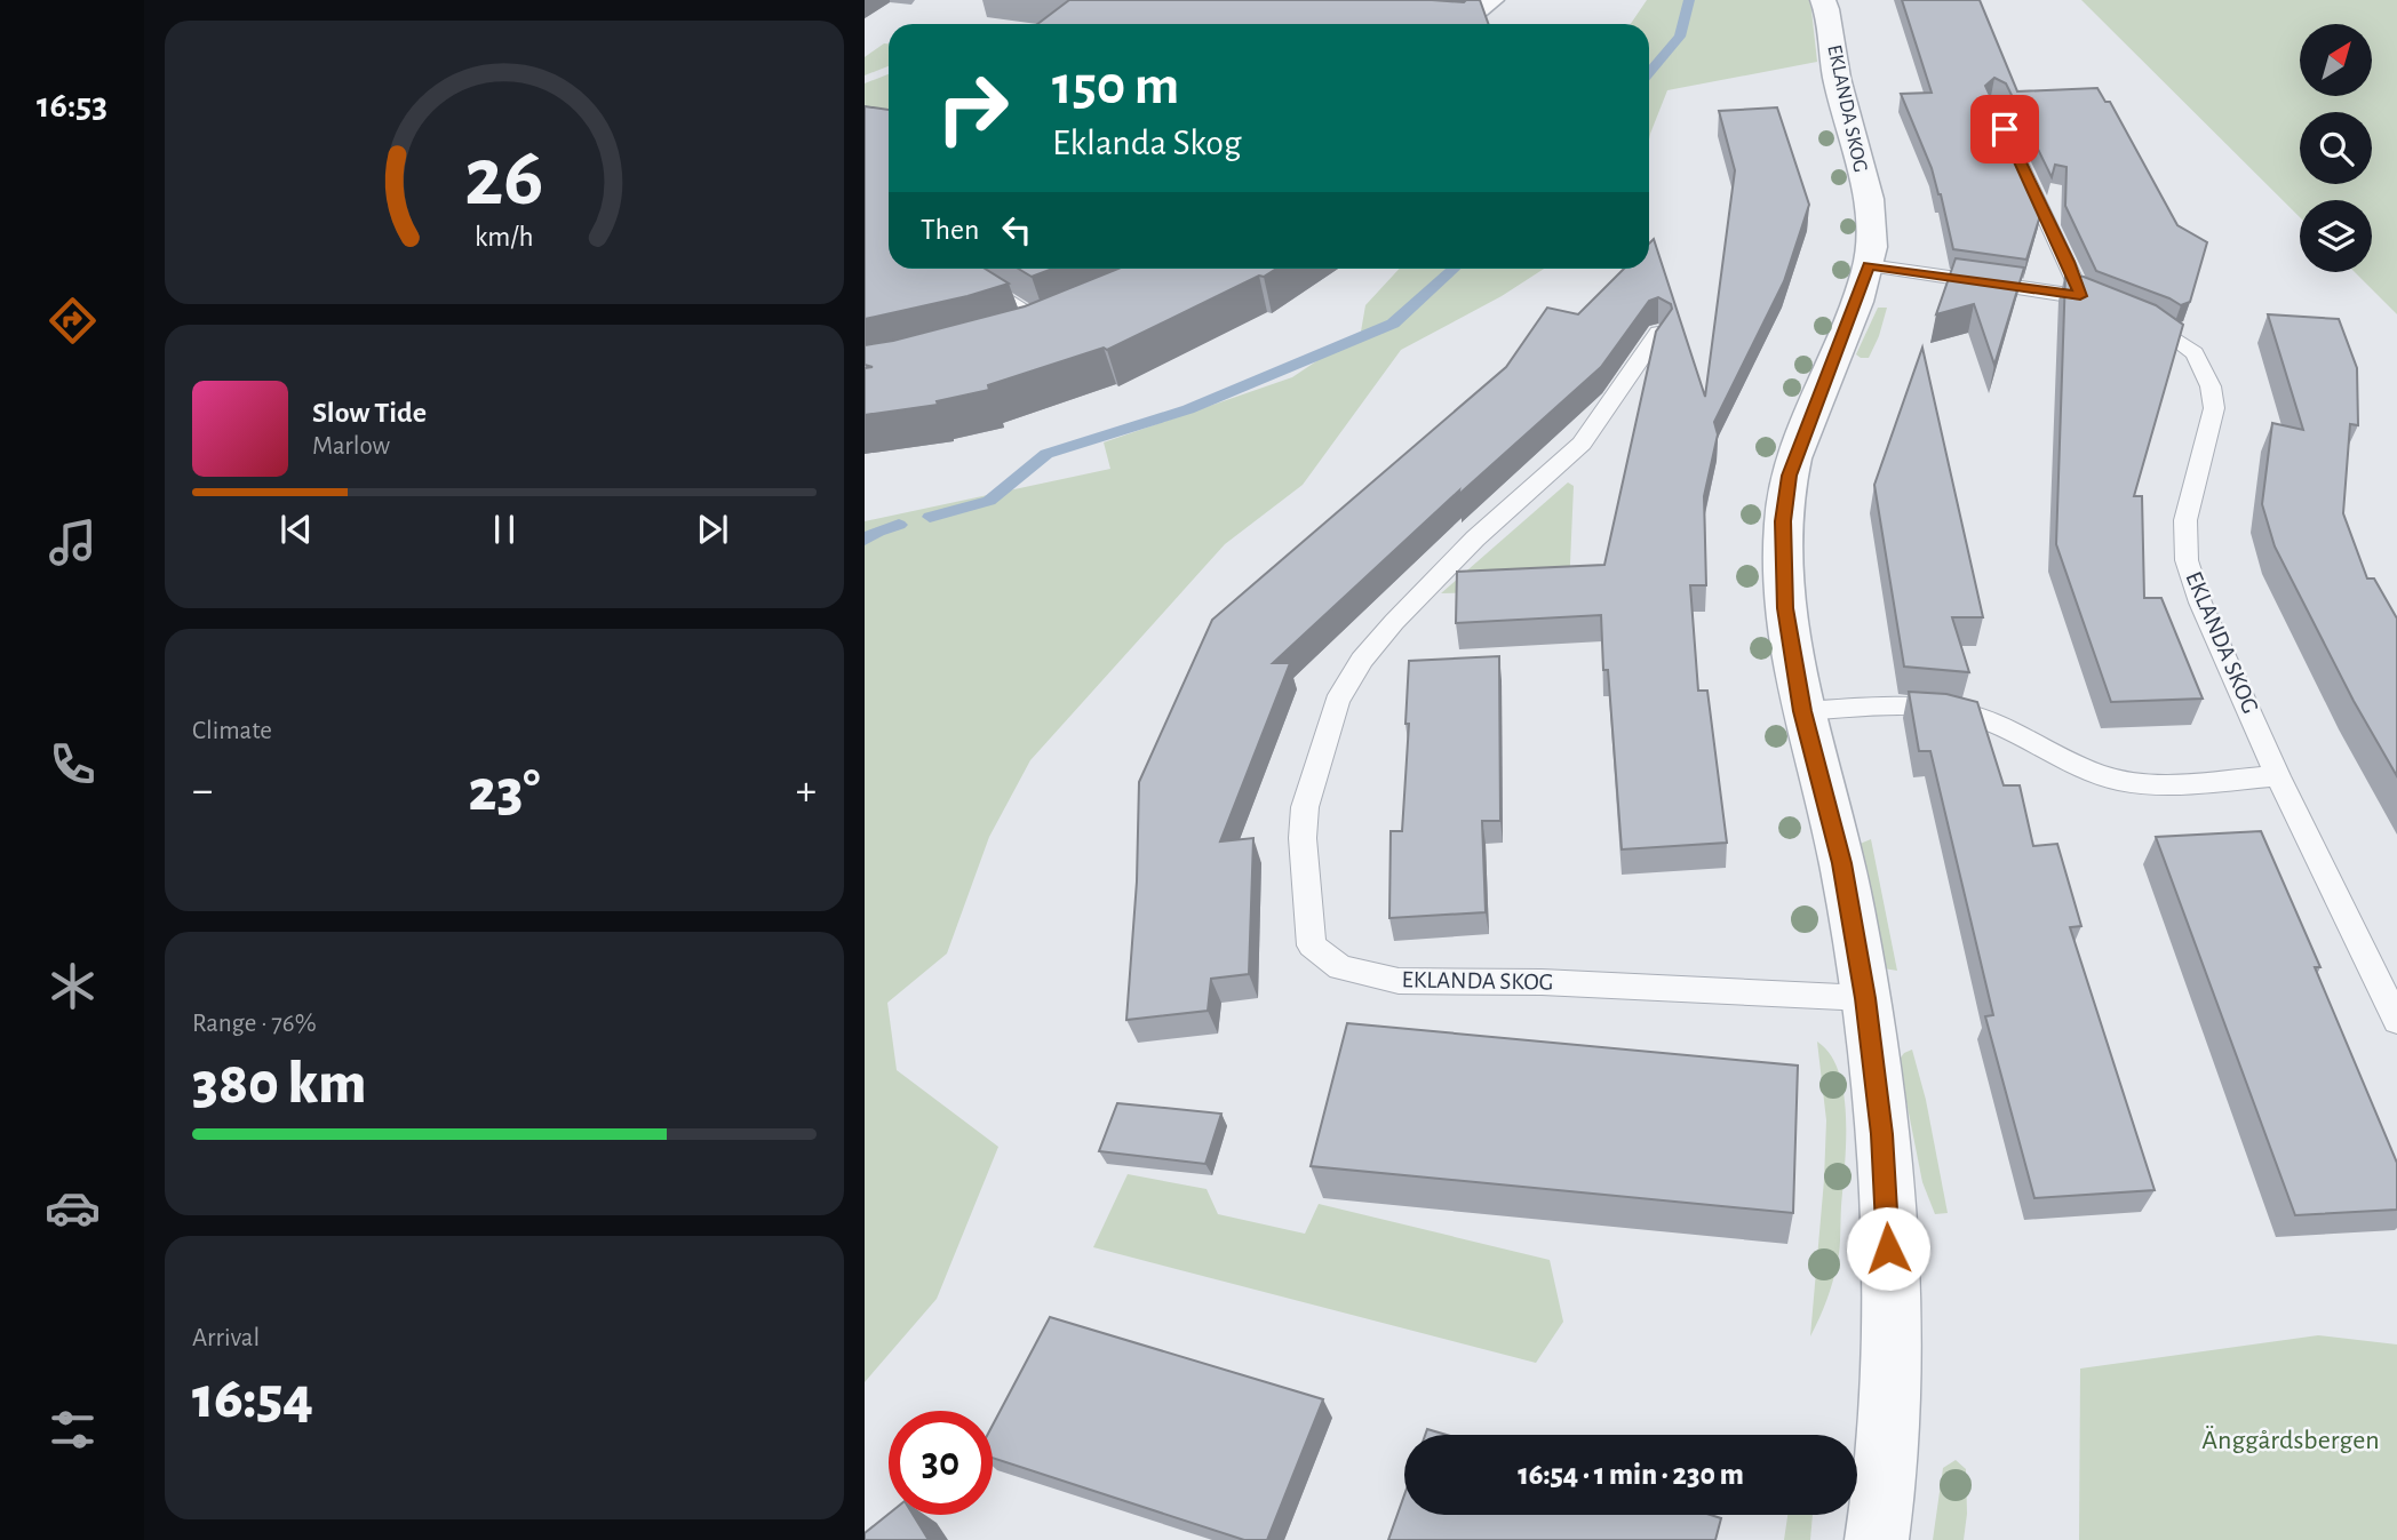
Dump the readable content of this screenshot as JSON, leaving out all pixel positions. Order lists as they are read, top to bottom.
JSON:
{
  "streets": {
    "street": ["EKLANDA SKOG"]
  },
  "parks": ["Änggårdsbergen"],
  "north": "top right",
  "page": {
    "tabs": "16:53",
    "turn": ["150 m", "Eklanda Skog"],
    "then": "Then",
    "song": ["Slow Tide", "Marlow"],
    "tile": [
      "Climate",
      ["Range · 76%", "380 km"],
      ["Arrival", "16:54"]
    ],
    "heat": ["−", "23°", "+"],
    "limit": "30",
    "trip": "16:54 · 1 min · 230 m",
    "gauge": ["26", "km/h"]
  }
}
